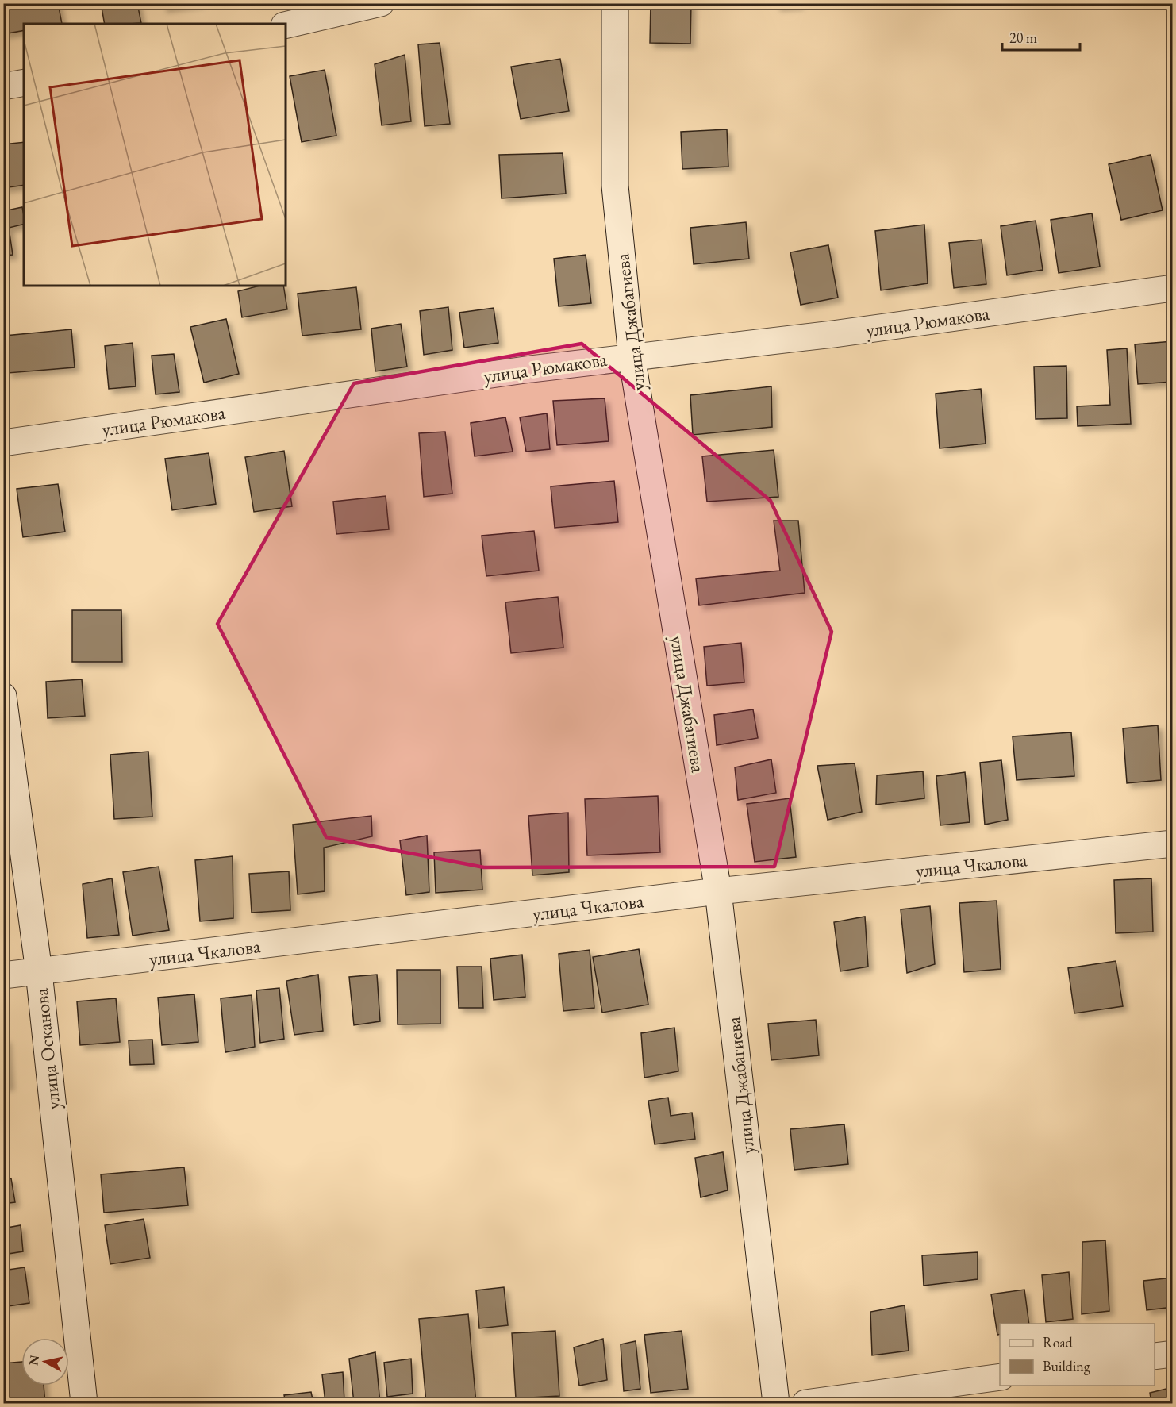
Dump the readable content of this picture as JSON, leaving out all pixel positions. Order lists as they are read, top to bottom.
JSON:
{
  "streets": {
    "street": [
      "улица Рюмакова",
      "улица Джабагиева",
      "улица Чкалова",
      "улица Осканова"
    ]
  },
  "crossings": [
    ["улица Рюмакова", "улица Джабагиева"],
    ["улица Джабагиева", "улица Чкалова"],
    ["улица Чкалова", "улица Осканова"]
  ],
  "legend": ["Road", "Building"],
  "scale_bar": "20 m",
  "north": "left"
}
